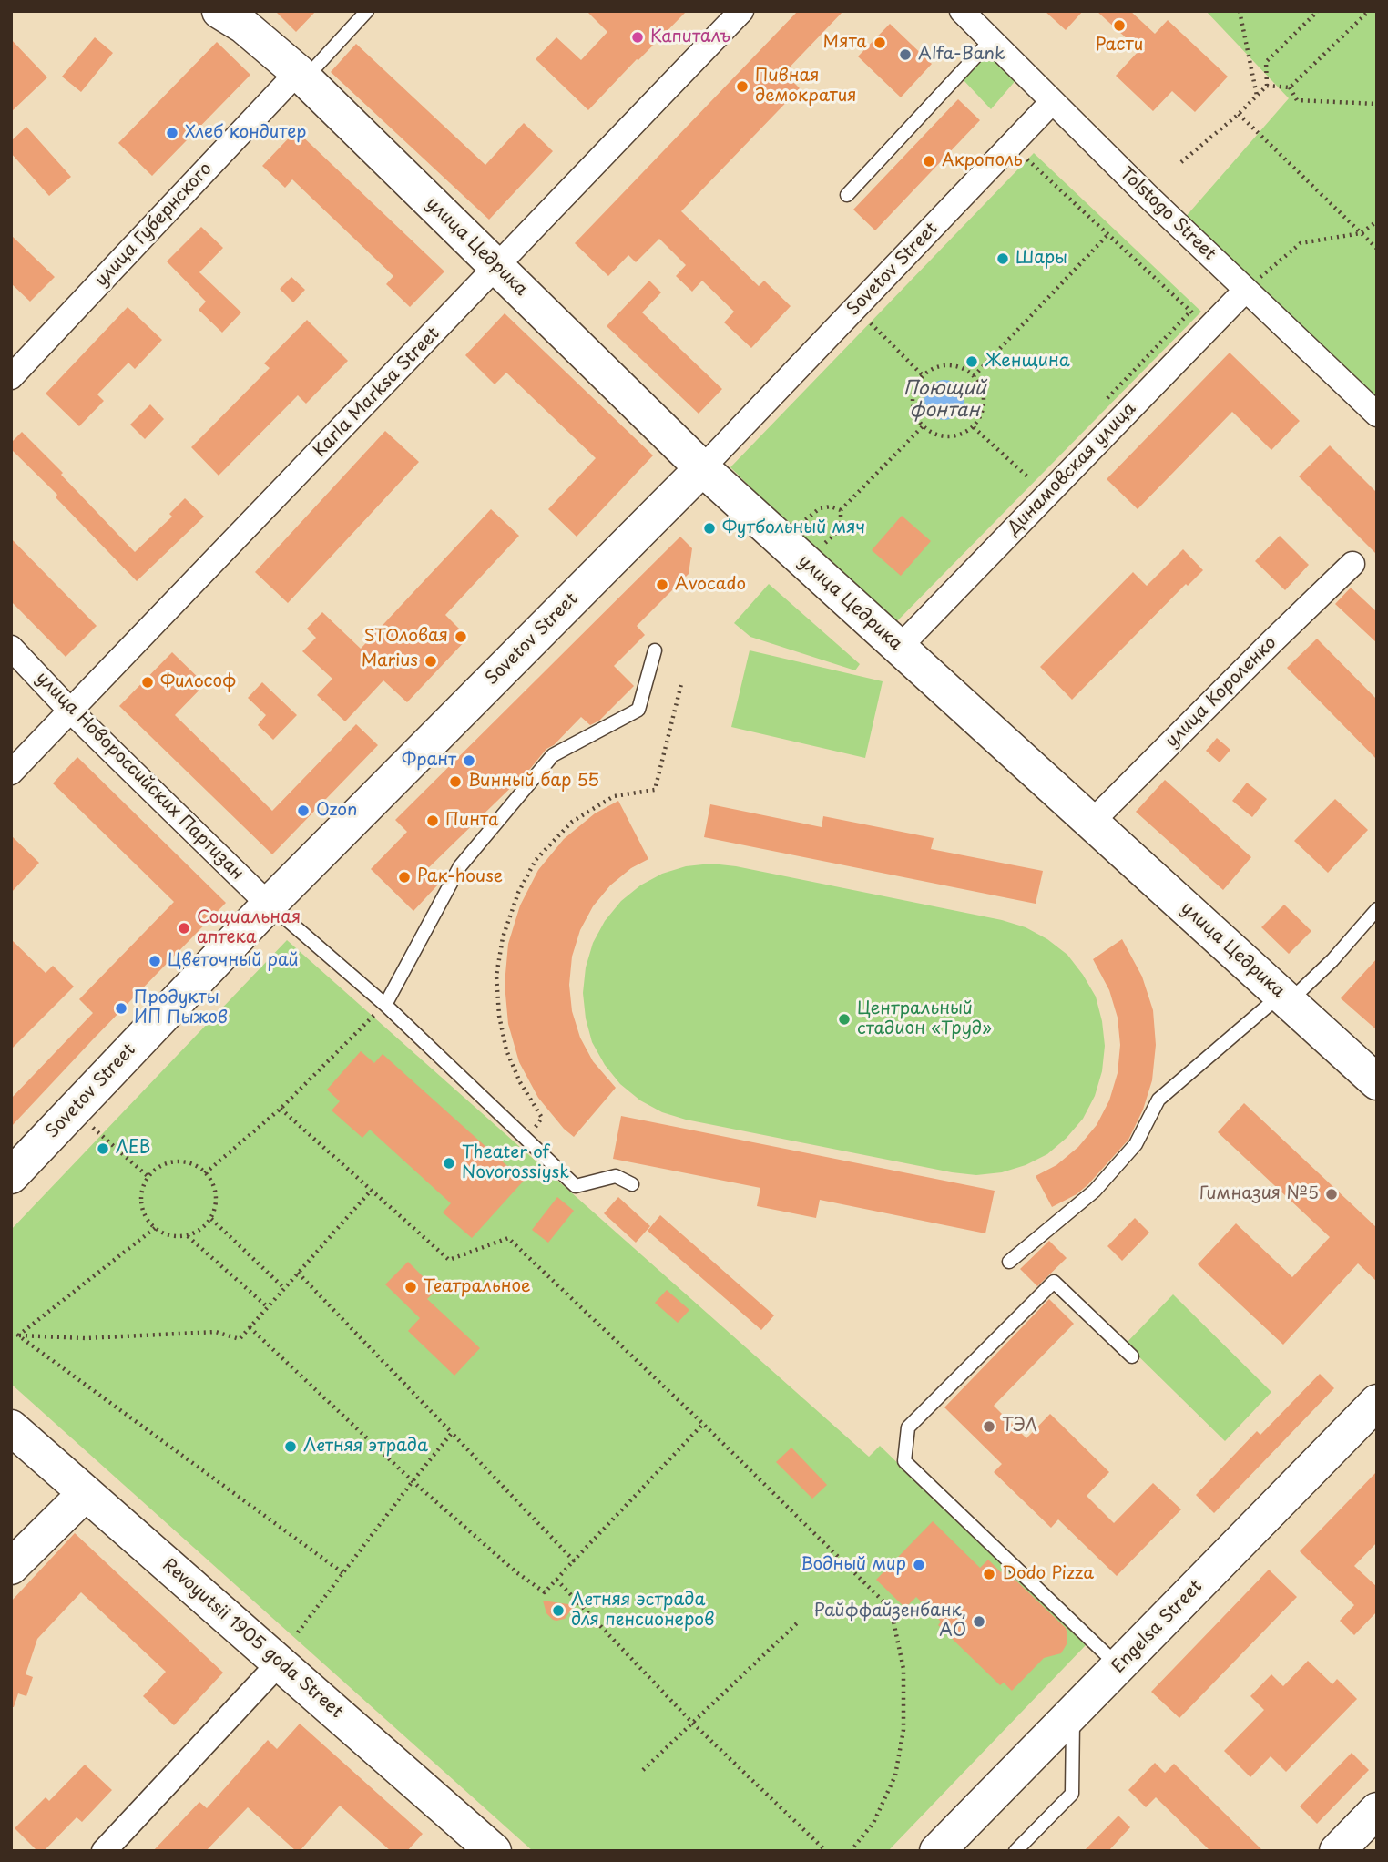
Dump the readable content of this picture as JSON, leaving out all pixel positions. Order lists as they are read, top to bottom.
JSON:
{
  "streets": {
    "street": [
      "Tolstogo Street",
      "улица Губернского",
      "улица Цедрика",
      "Sovetov Street",
      "Karla Marksa Street",
      "Динамовская улица",
      "улица Короленко",
      "улица Новороссийских Партизан",
      "Engelsa Street",
      "Revoyutsii 1905 goda Street"
    ]
  },
  "crossings": [
    ["Tolstogo Street", "Sovetov Street"],
    ["Tolstogo Street", "Динамовская улица"],
    ["улица Губернского", "улица Цедрика"],
    ["улица Цедрика", "Sovetov Street"],
    ["улица Цедрика", "Karla Marksa Street"],
    ["улица Цедрика", "Динамовская улица"],
    ["улица Цедрика", "улица Короленко"],
    ["Sovetov Street", "улица Новороссийских Партизан"],
    ["Karla Marksa Street", "улица Новороссийских Партизан"]
  ],
  "water": ["Поющий фонтан"],
  "places": [
    "Расти",
    "Капиталъ",
    "Мята",
    "Alfa-Bank",
    "Пивная демократия",
    "Хлеб кондитер",
    "Акрополь",
    "Шары",
    "Женщина",
    "Футбольный мяч",
    "Avocado",
    "STOловая",
    "Marius",
    "Философ",
    "Франт",
    "Винный бар 55",
    "Ozon",
    "Пинта",
    "Рак-house",
    "Социальная аптека",
    "Цветочный рай",
    "Продукты ИП Пыжов",
    "Центральный стадион «Труд»",
    "ЛЕВ",
    "Theater of Novorossiysk",
    "Гимназия №5",
    "Театральное",
    "ТЭЛ",
    "Летняя этрада",
    "Водный мир",
    "Dodo Pizza",
    "Летняя эстрада для пенсионеров",
    "Райффайзенбанк, АО"
  ]
}
